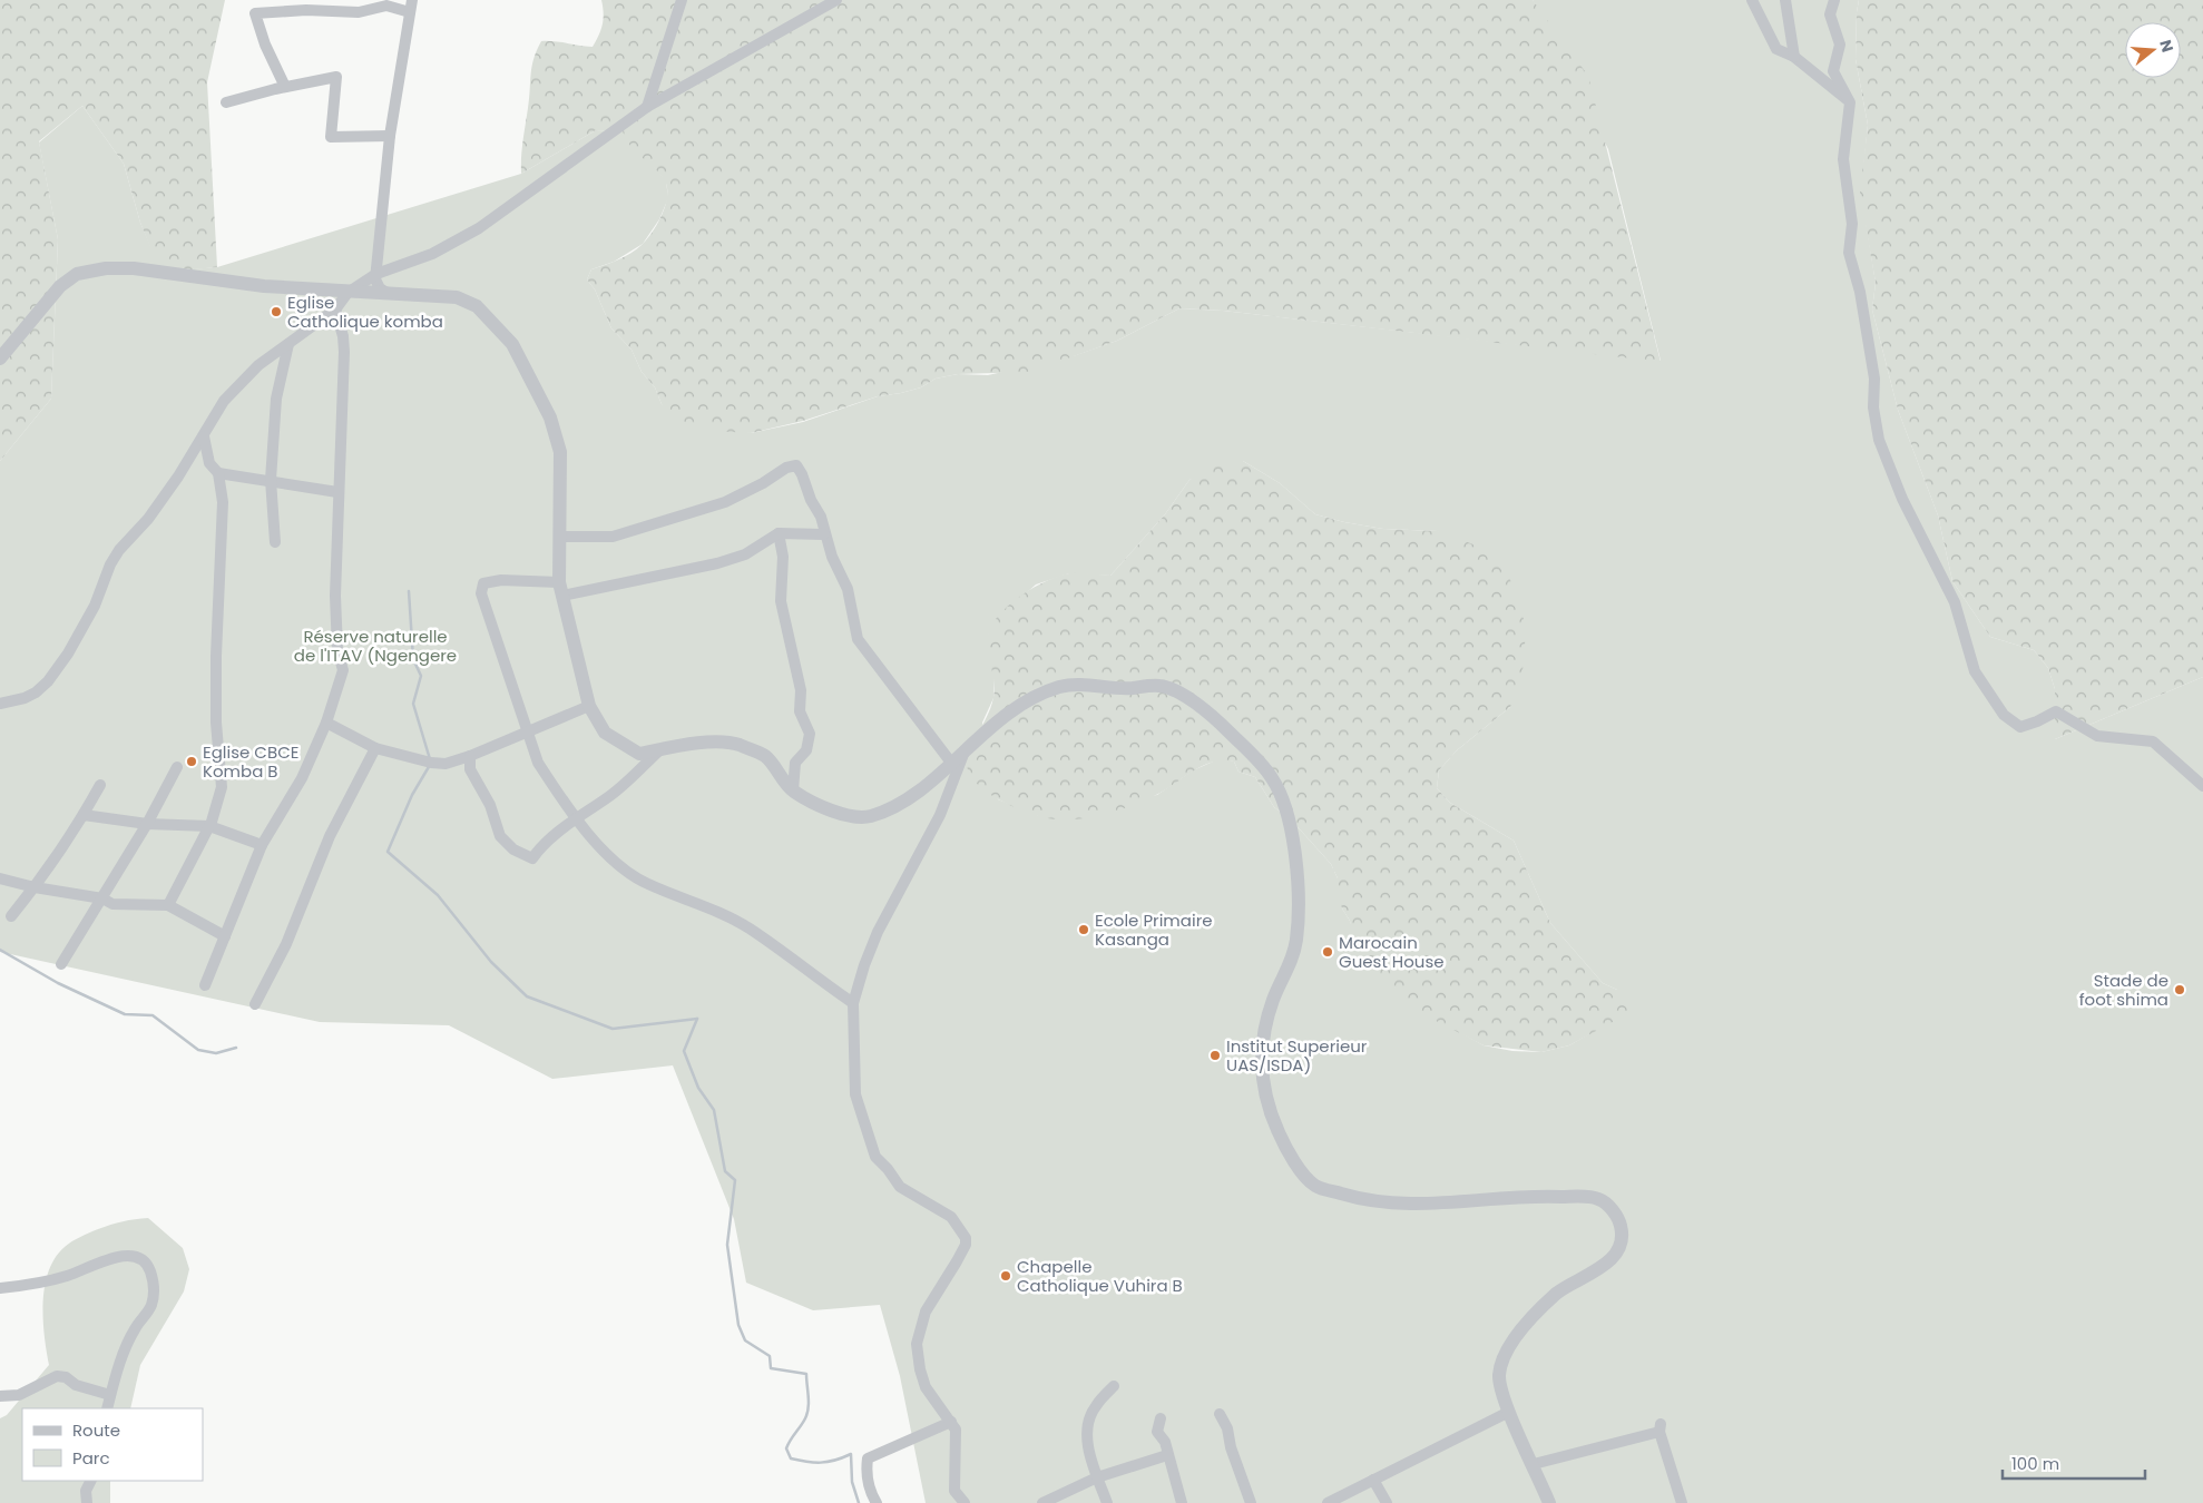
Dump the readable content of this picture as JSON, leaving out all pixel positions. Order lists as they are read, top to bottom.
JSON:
{
  "parks": ["Réserve naturelle de l'ITAV (Ngengere"],
  "places": [
    "Eglise Catholique komba",
    "Eglise CBCE Komba B",
    "Ecole Primaire Kasanga",
    "Marocain Guest House",
    "Stade de foot shima",
    "Institut Superieur UAS/ISDA)",
    "Chapelle Catholique Vuhira B"
  ],
  "legend": ["Route", "Parc"],
  "scale_bar": "100 m",
  "north": "right"
}
